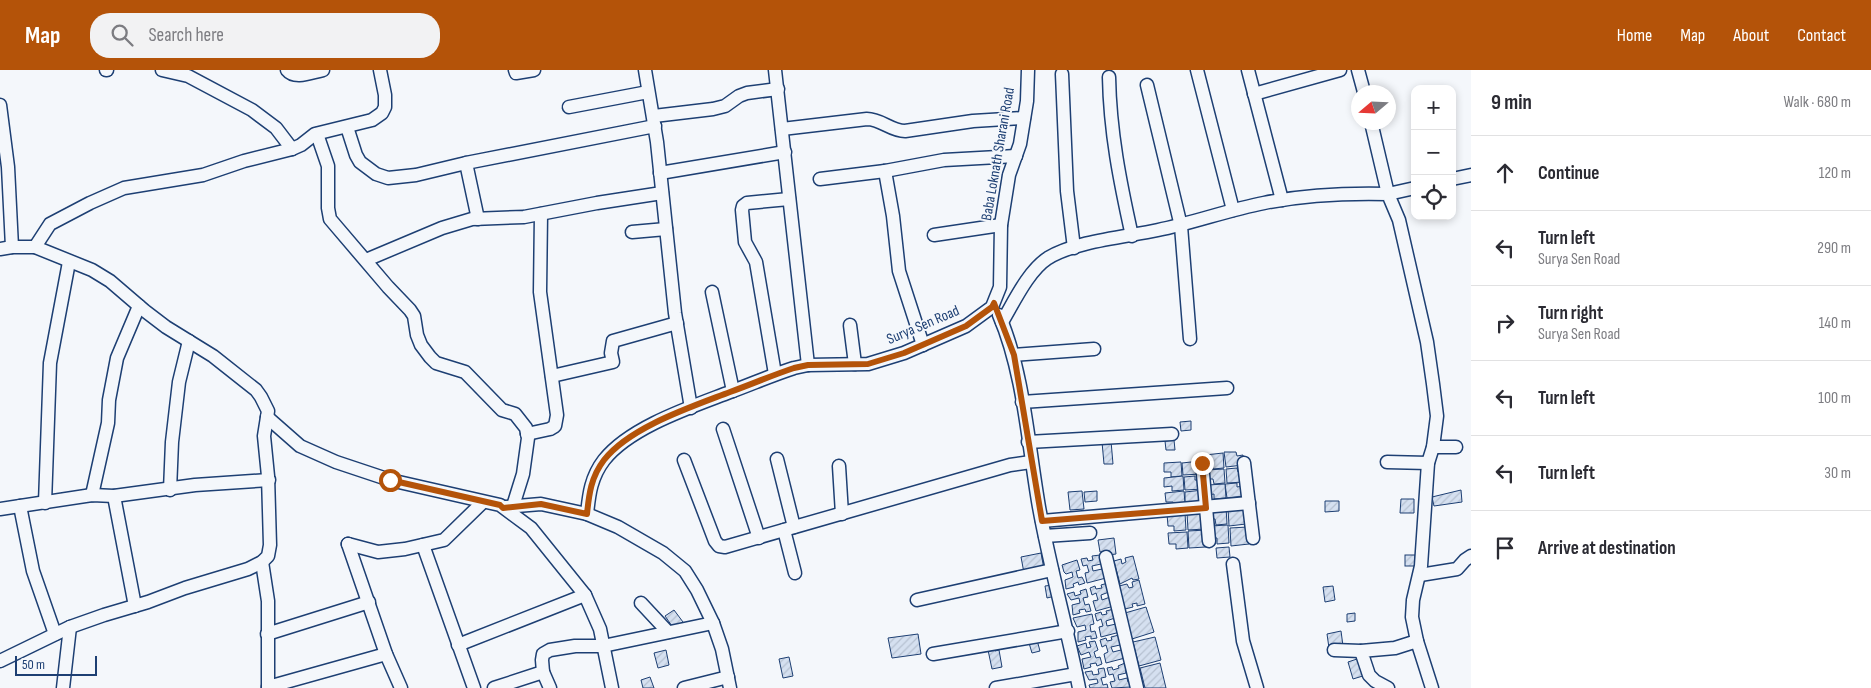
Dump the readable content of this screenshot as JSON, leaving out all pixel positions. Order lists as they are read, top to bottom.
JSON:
{
  "streets": {
    "street": ["Baba Loknath Sharani Road", "Surya Sen Road"]
  },
  "crossings": [
    ["Baba Loknath Sharani Road", "Surya Sen Road"]
  ],
  "scale_bar": "50 m",
  "north": "left",
  "page": {
    "header": "Map",
    "search": "Search here",
    "nav": [
      "Home",
      "Map",
      "About",
      "Contact"
    ],
    "heading": ["9 min", "Walk · 680 m"],
    "map_buttons": ["+", "−"],
    "list": [
      ["Continue", "120 m"],
      ["Turn left", "Surya Sen Road", "290 m"],
      ["Turn right", "Surya Sen Road", "140 m"],
      ["Turn left", "100 m"],
      ["Turn left", "30 m"],
      "Arrive at destination"
    ],
    "scale": "50 m"
  }
}
